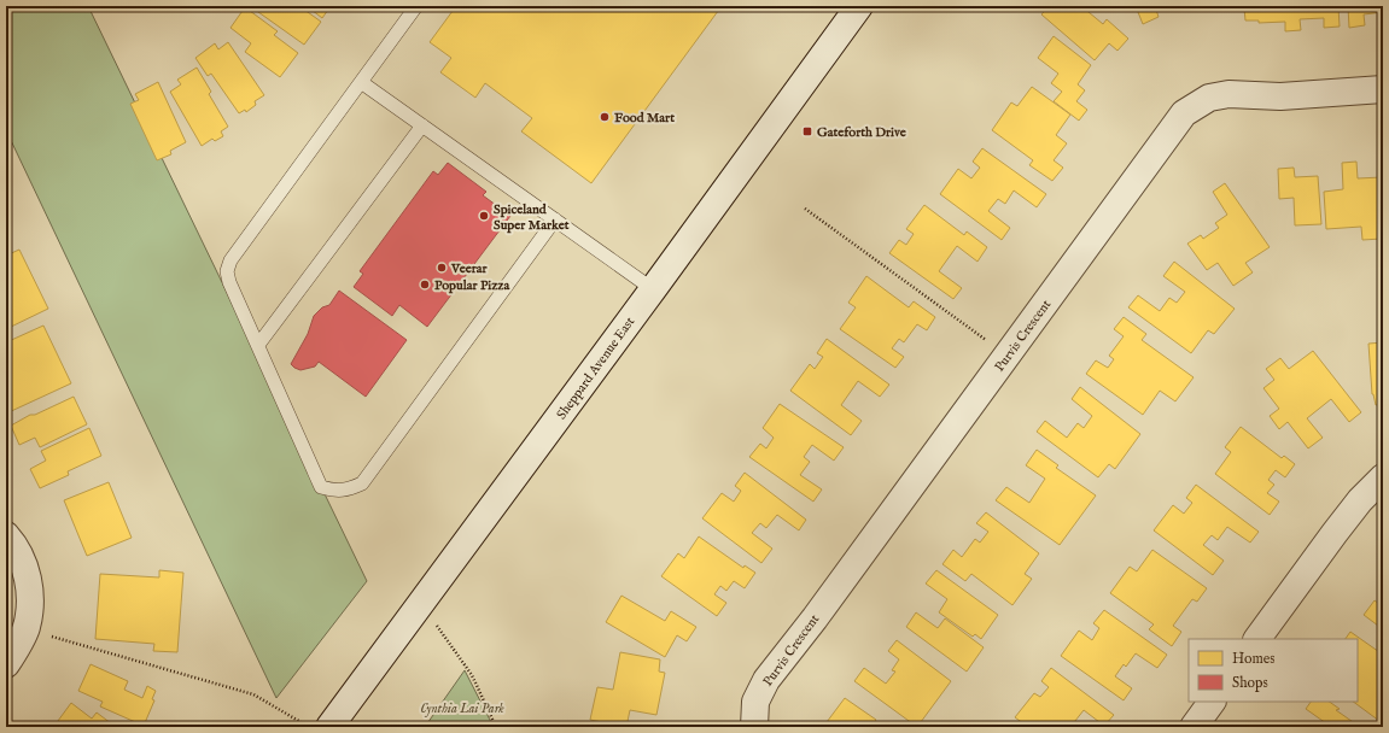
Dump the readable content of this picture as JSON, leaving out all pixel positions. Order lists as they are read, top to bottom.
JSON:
{
  "streets": {
    "street": ["Purvis Crescent", "Sheppard Avenue East"]
  },
  "parks": ["Cynthia Lai Park"],
  "places": {
    "other": [
      "Food Mart",
      "Spiceland Super Market",
      "Veerar",
      "Popular Pizza"
    ],
    "transit": ["Gateforth Drive"]
  },
  "legend": ["Homes", "Shops"]
}
